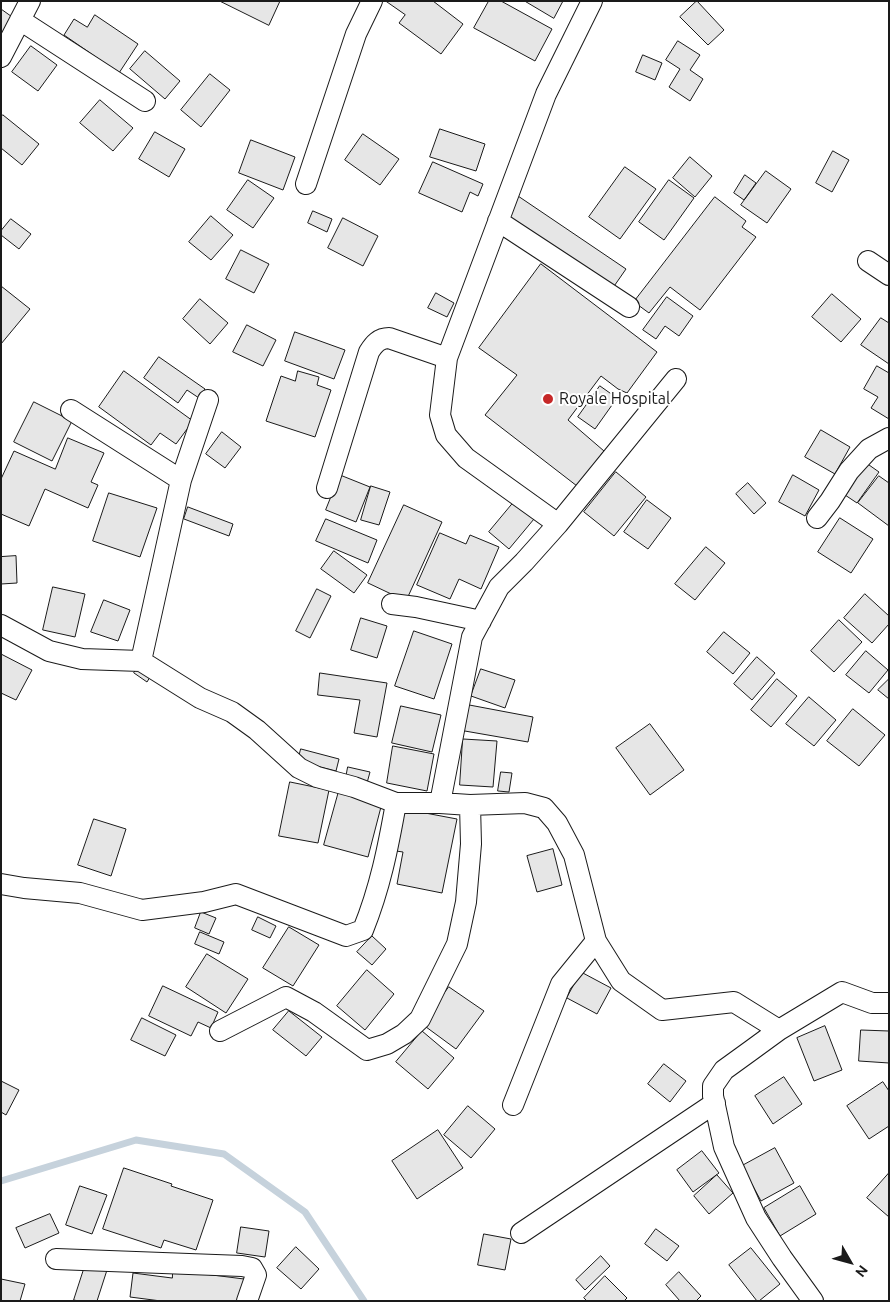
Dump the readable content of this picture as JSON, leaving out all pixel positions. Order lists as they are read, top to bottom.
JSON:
{
  "places": ["Royale Hospital"],
  "north": "bottom right"
}
